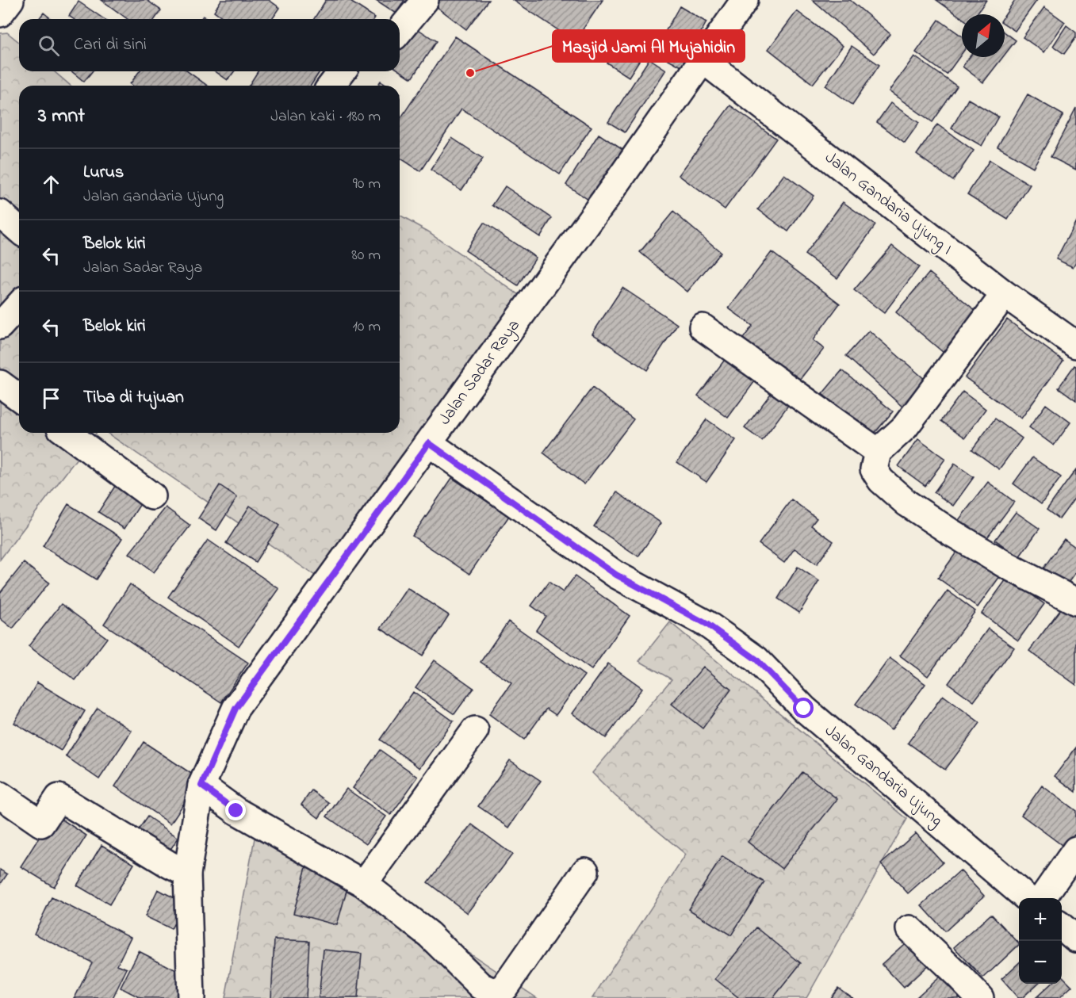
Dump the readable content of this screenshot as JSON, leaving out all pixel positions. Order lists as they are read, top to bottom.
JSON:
{
  "streets": {
    "street": ["Jalan Gandaria Ujung I", "Jalan Sadar Raya", "Jalan Gandaria Ujung"]
  },
  "crossings": [
    ["Jalan Gandaria Ujung I", "Jalan Sadar Raya"],
    ["Jalan Sadar Raya", "Jalan Gandaria Ujung"]
  ],
  "places": ["Masjid Jami Al Mujahidin"],
  "north": "top right",
  "page": {
    "search": "Cari di sini",
    "heading": ["3 mnt", "Jalan kaki · 180 m"],
    "list": [
      ["Lurus", "Jalan Gandaria Ujung", "90 m"],
      ["Belok kiri", "Jalan Sadar Raya", "80 m"],
      ["Belok kiri", "10 m"],
      "Tiba di tujuan"
    ],
    "map_buttons": ["+", "−"]
  }
}
